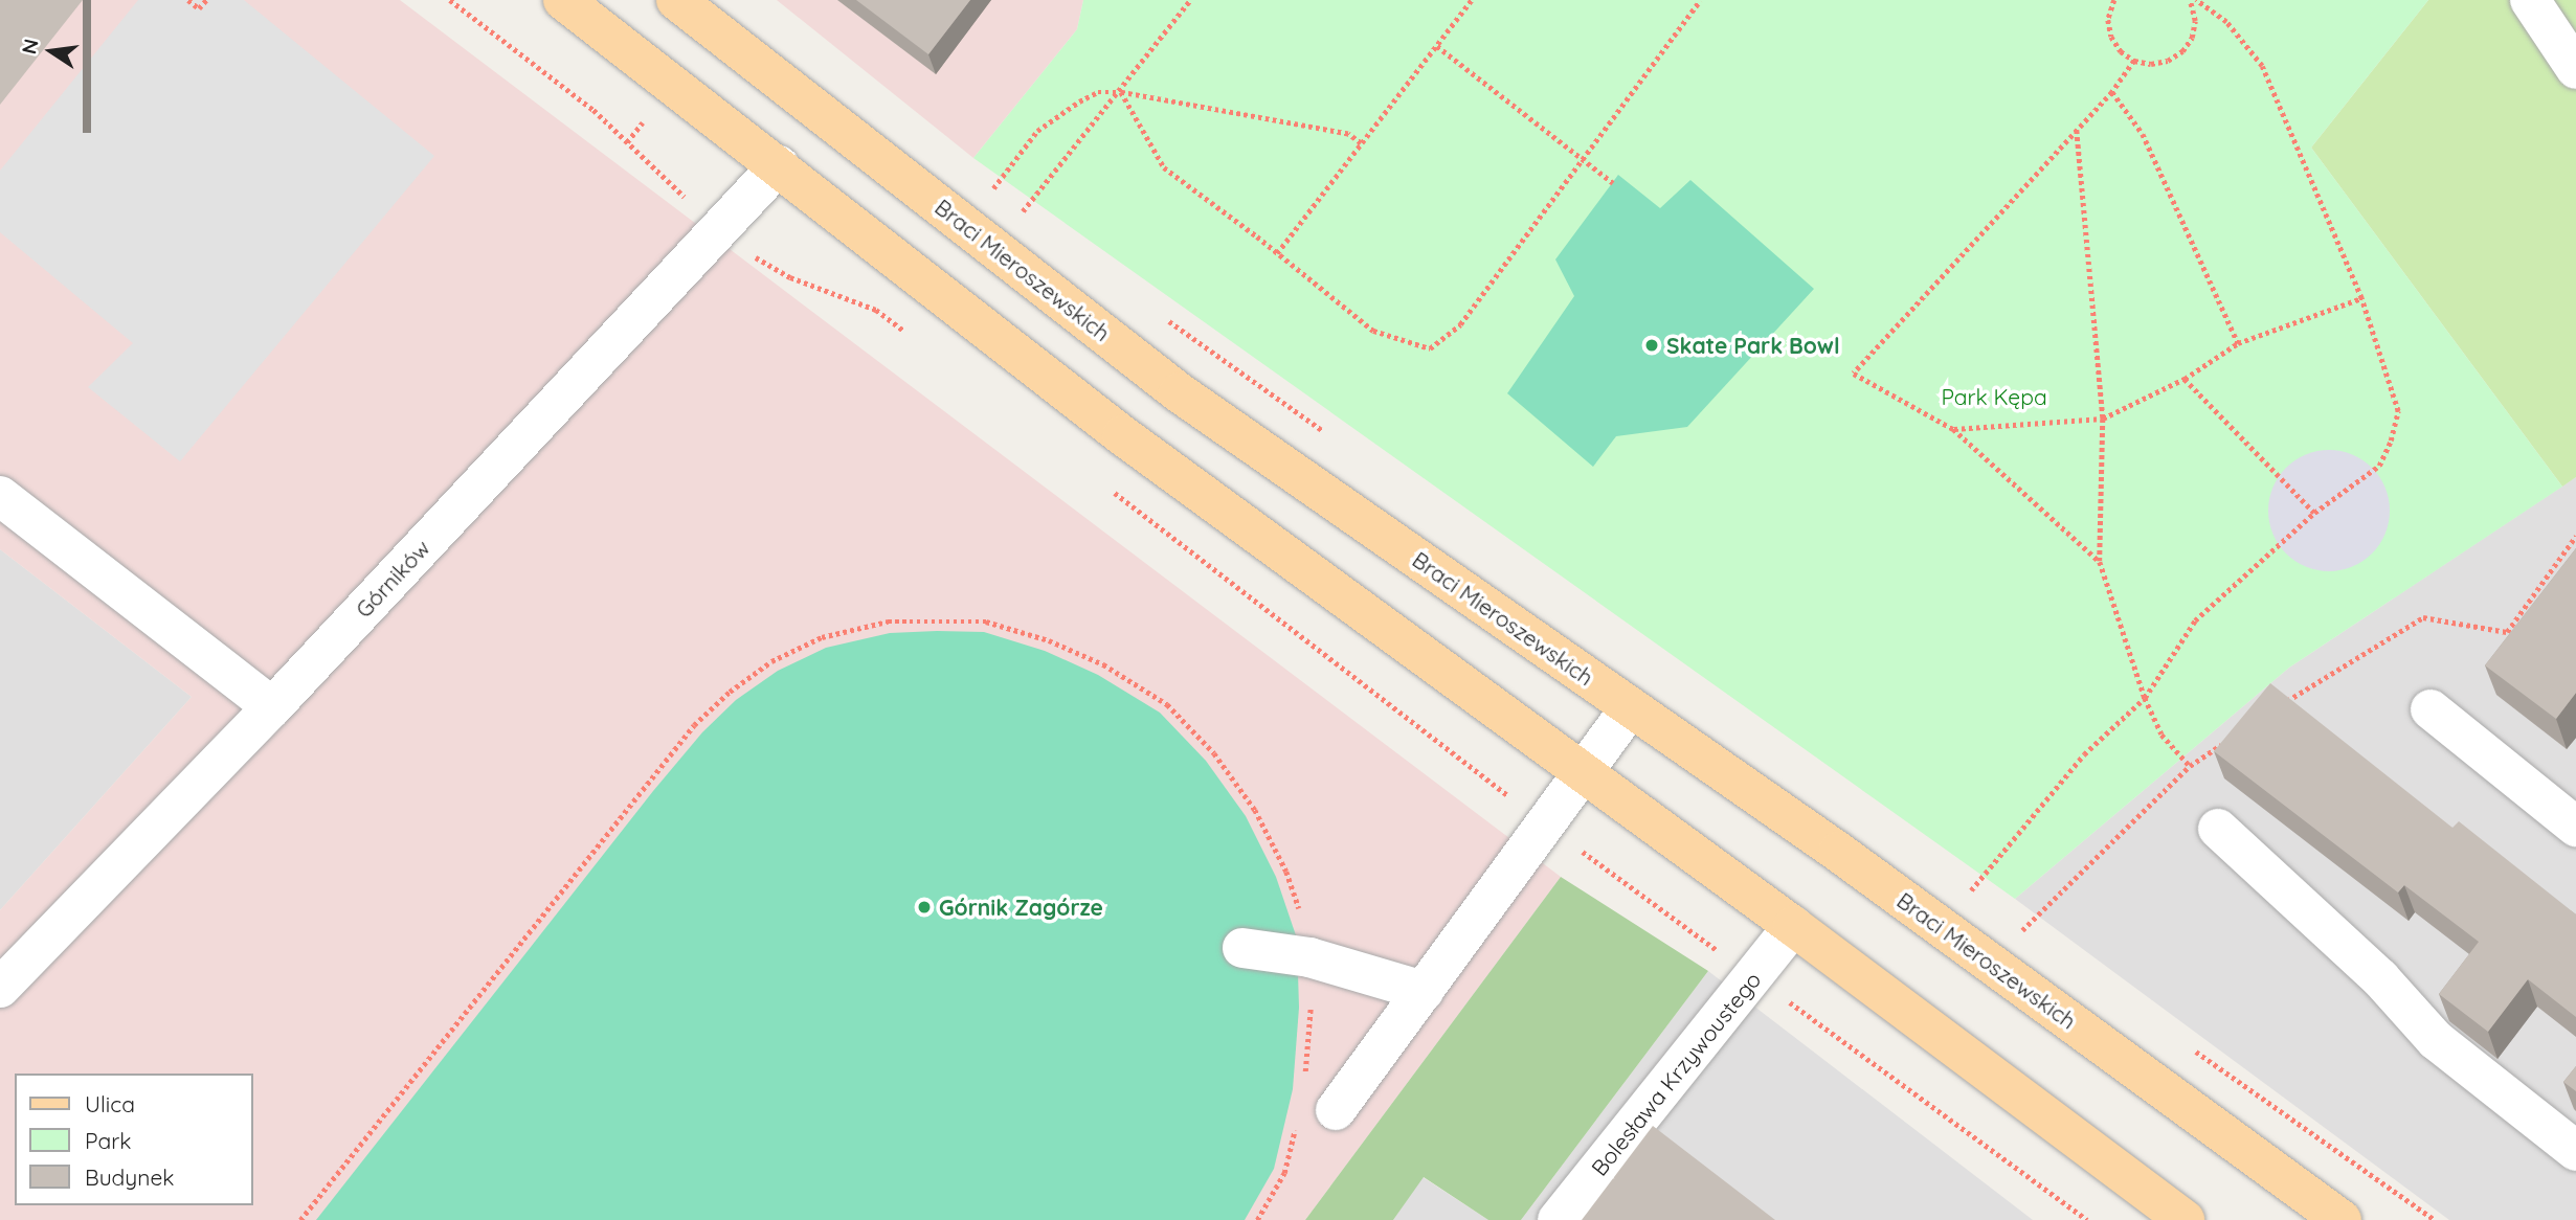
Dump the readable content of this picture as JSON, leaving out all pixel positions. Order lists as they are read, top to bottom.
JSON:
{
  "streets": {
    "main road": ["Braci Mieroszewskich"],
    "street": ["Górników", "Bolesława Krzywoustego"]
  },
  "parks": ["Park Kępa"],
  "places": ["Skate Park Bowl", "Górnik Zagórze"],
  "legend": ["Ulica", "Park", "Budynek"],
  "north": "left"
}
